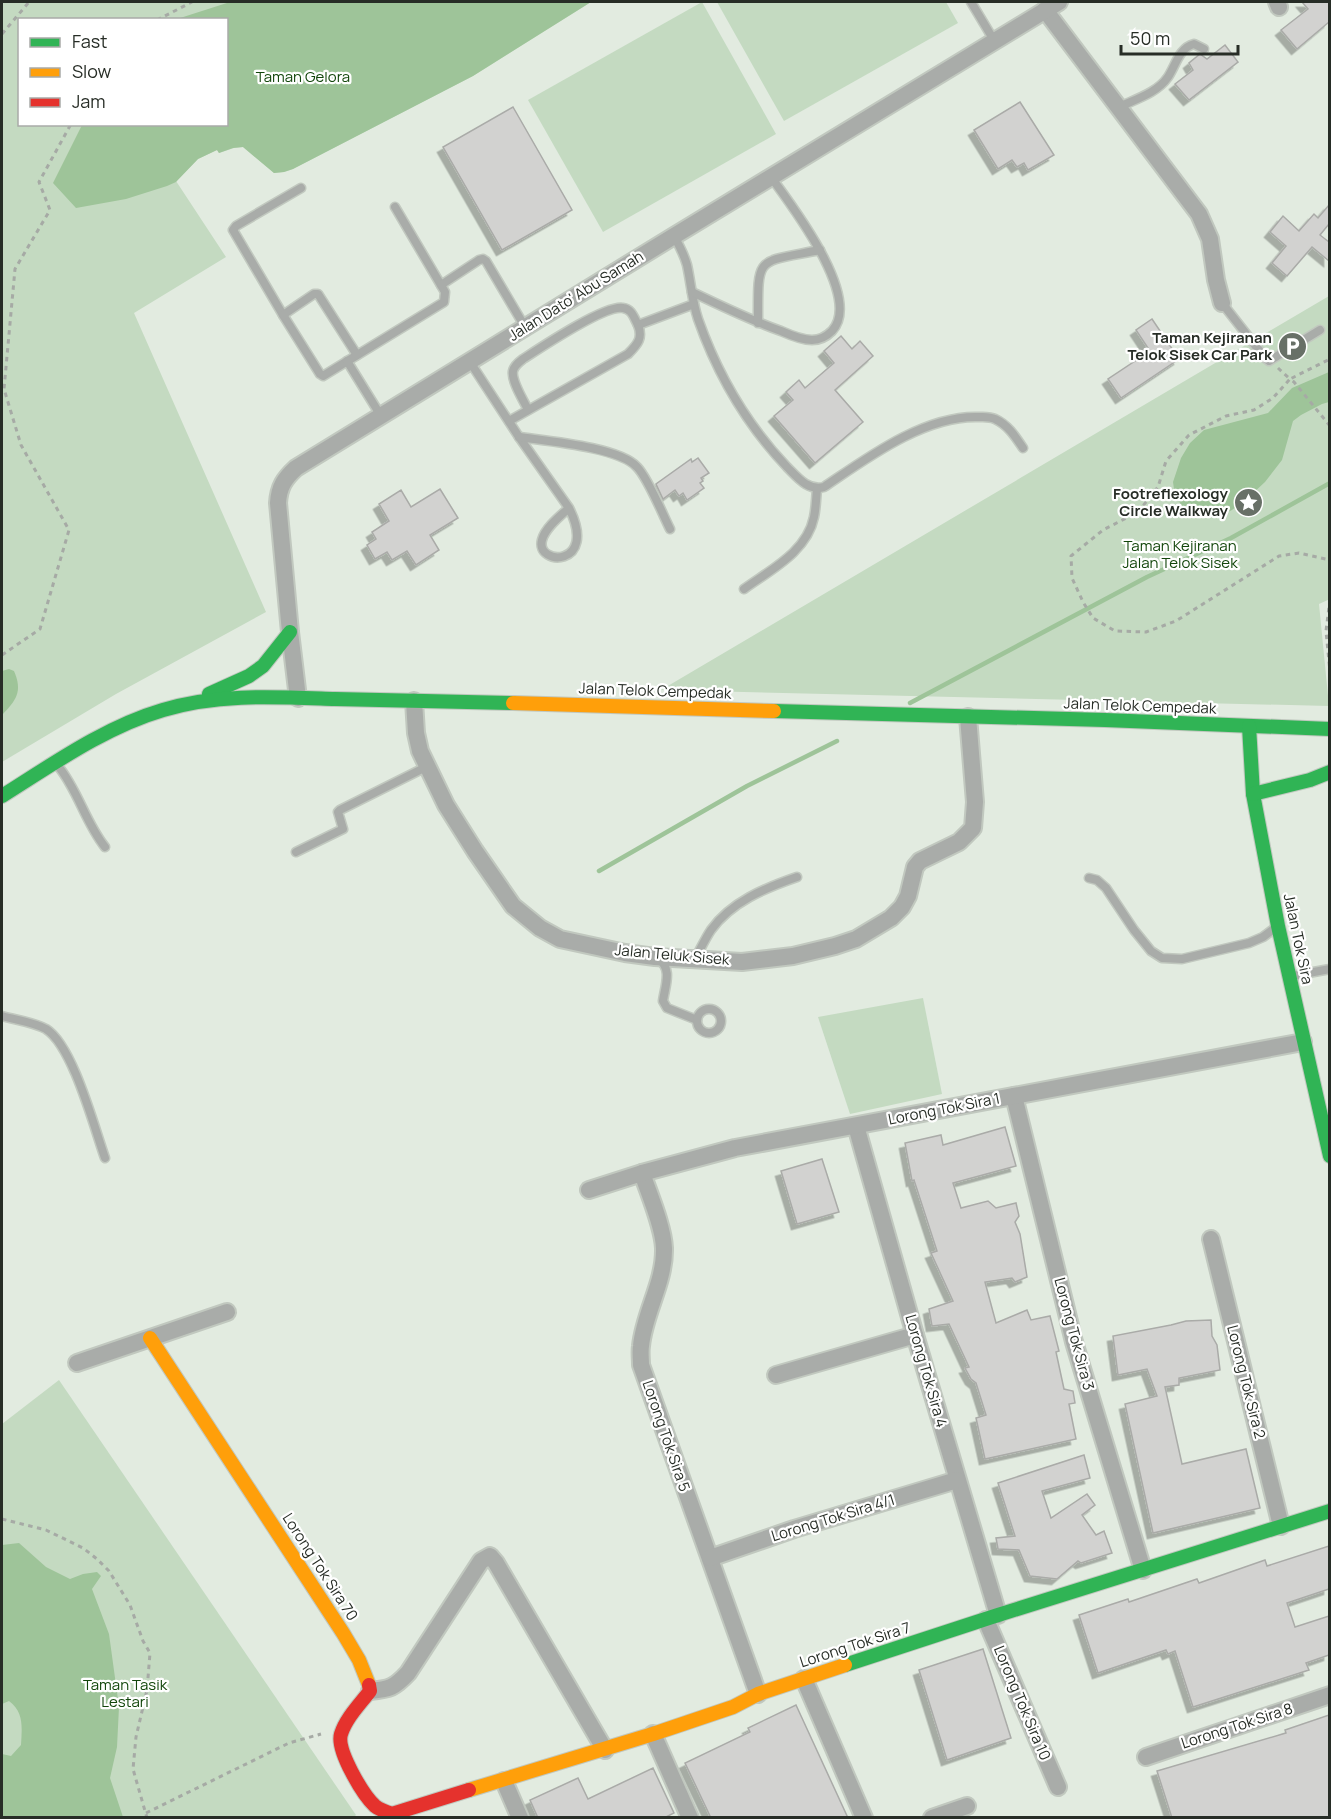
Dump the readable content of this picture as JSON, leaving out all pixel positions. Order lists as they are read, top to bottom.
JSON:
{
  "streets": {
    "street": [
      "Jalan Dato' Abu Samah",
      "Jalan Telok Cempedak",
      "Jalan Tok Sira",
      "Jalan Teluk Sisek",
      "Lorong Tok Sira 1",
      "Lorong Tok Sira 3",
      "Lorong Tok Sira 4",
      "Lorong Tok Sira 2",
      "Lorong Tok Sira 5",
      "Lorong Tok Sira 4/1",
      "Lorong Tok Sira 70",
      "Lorong Tok Sira 7",
      "Lorong Tok Sira 10",
      "Lorong Tok Sira 8"
    ]
  },
  "crossings": [
    ["Jalan Dato' Abu Samah", "Jalan Telok Cempedak"],
    ["Jalan Telok Cempedak", "Jalan Tok Sira"],
    ["Jalan Telok Cempedak", "Jalan Teluk Sisek"],
    ["Jalan Tok Sira", "Lorong Tok Sira 1"],
    ["Lorong Tok Sira 1", "Lorong Tok Sira 3"],
    ["Lorong Tok Sira 1", "Lorong Tok Sira 4"],
    ["Lorong Tok Sira 1", "Lorong Tok Sira 5"],
    ["Lorong Tok Sira 3", "Lorong Tok Sira 7"],
    ["Lorong Tok Sira 4", "Lorong Tok Sira 4/1"],
    ["Lorong Tok Sira 4", "Lorong Tok Sira 7"],
    ["Lorong Tok Sira 4", "Lorong Tok Sira 10"],
    ["Lorong Tok Sira 2", "Lorong Tok Sira 7"],
    ["Lorong Tok Sira 5", "Lorong Tok Sira 4/1"],
    ["Lorong Tok Sira 5", "Lorong Tok Sira 7"],
    ["Lorong Tok Sira 7", "Lorong Tok Sira 10"]
  ],
  "parks": ["Taman Gelora", "Taman Kejiranan Jalan Telok Sisek", "Taman Tasik Lestari"],
  "places": {
    "parking": ["Taman Kejiranan Telok Sisek Car Park"],
    "place": ["Footreflexology Circle Walkway"]
  },
  "legend": ["Fast", "Slow", "Jam"],
  "scale_bar": "50 m"
}
